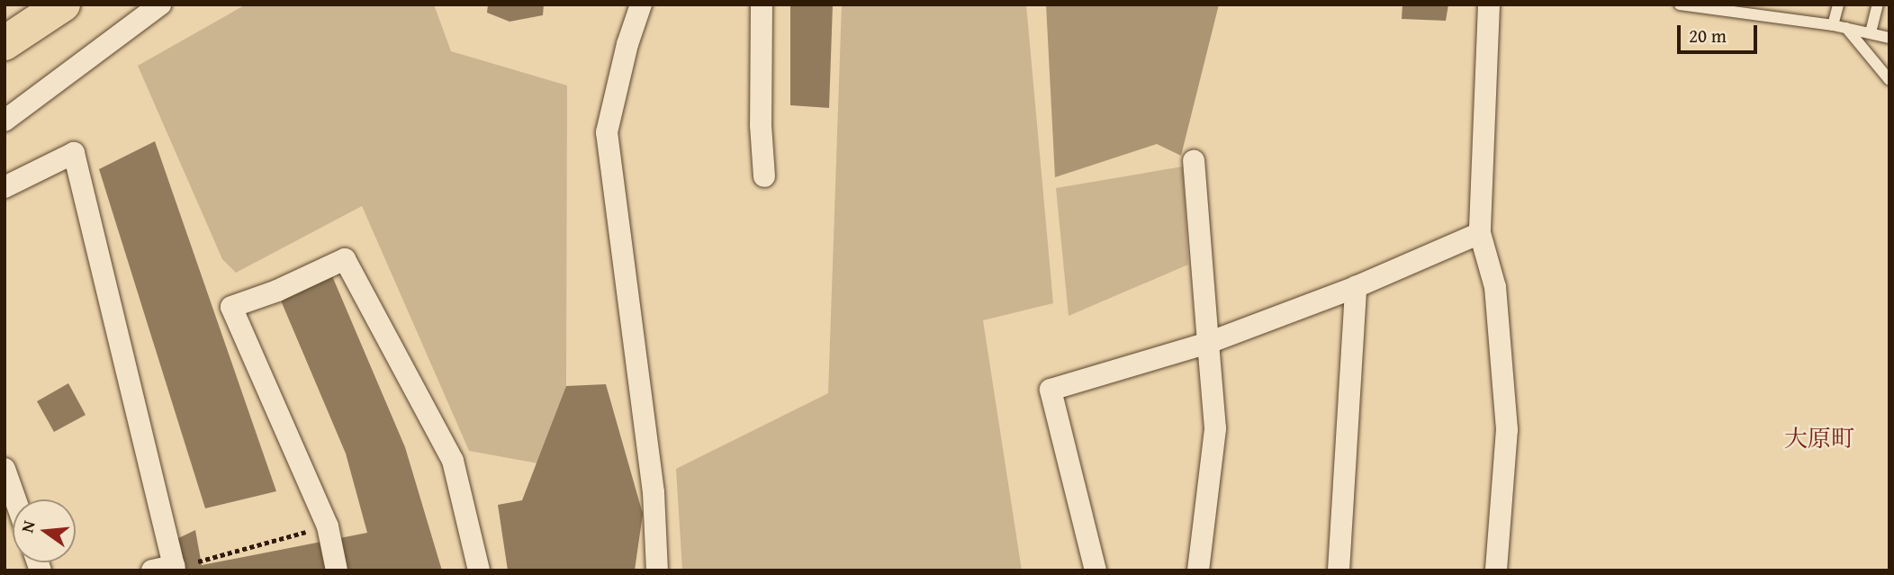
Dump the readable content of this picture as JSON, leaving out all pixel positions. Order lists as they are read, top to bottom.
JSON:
{
  "districts": ["大原町"],
  "scale_bar": "20 m",
  "north": "left"
}
